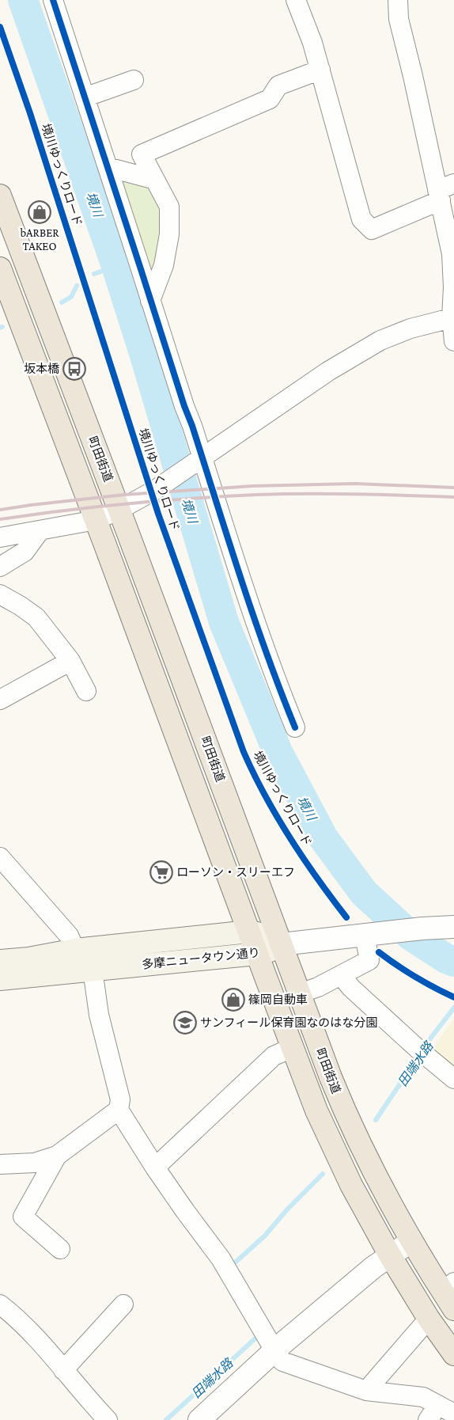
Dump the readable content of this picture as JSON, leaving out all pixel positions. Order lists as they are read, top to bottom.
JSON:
{
  "streets": {
    "main road": ["町田街道", "多摩ニュータウン通り"],
    "cycle path": ["境川ゆっくりロード"]
  },
  "crossings": [
    ["町田街道", "多摩ニュータウン通り"]
  ],
  "water": ["境川", "田端水路"],
  "places": {
    "shop": ["bARBER TAKEO", "篠岡自動車"],
    "bus stop": ["坂本橋"],
    "supermarket": ["ローソン・スリーエフ"],
    "school or university": ["サンフィール保育園なのはな分園"]
  }
}
